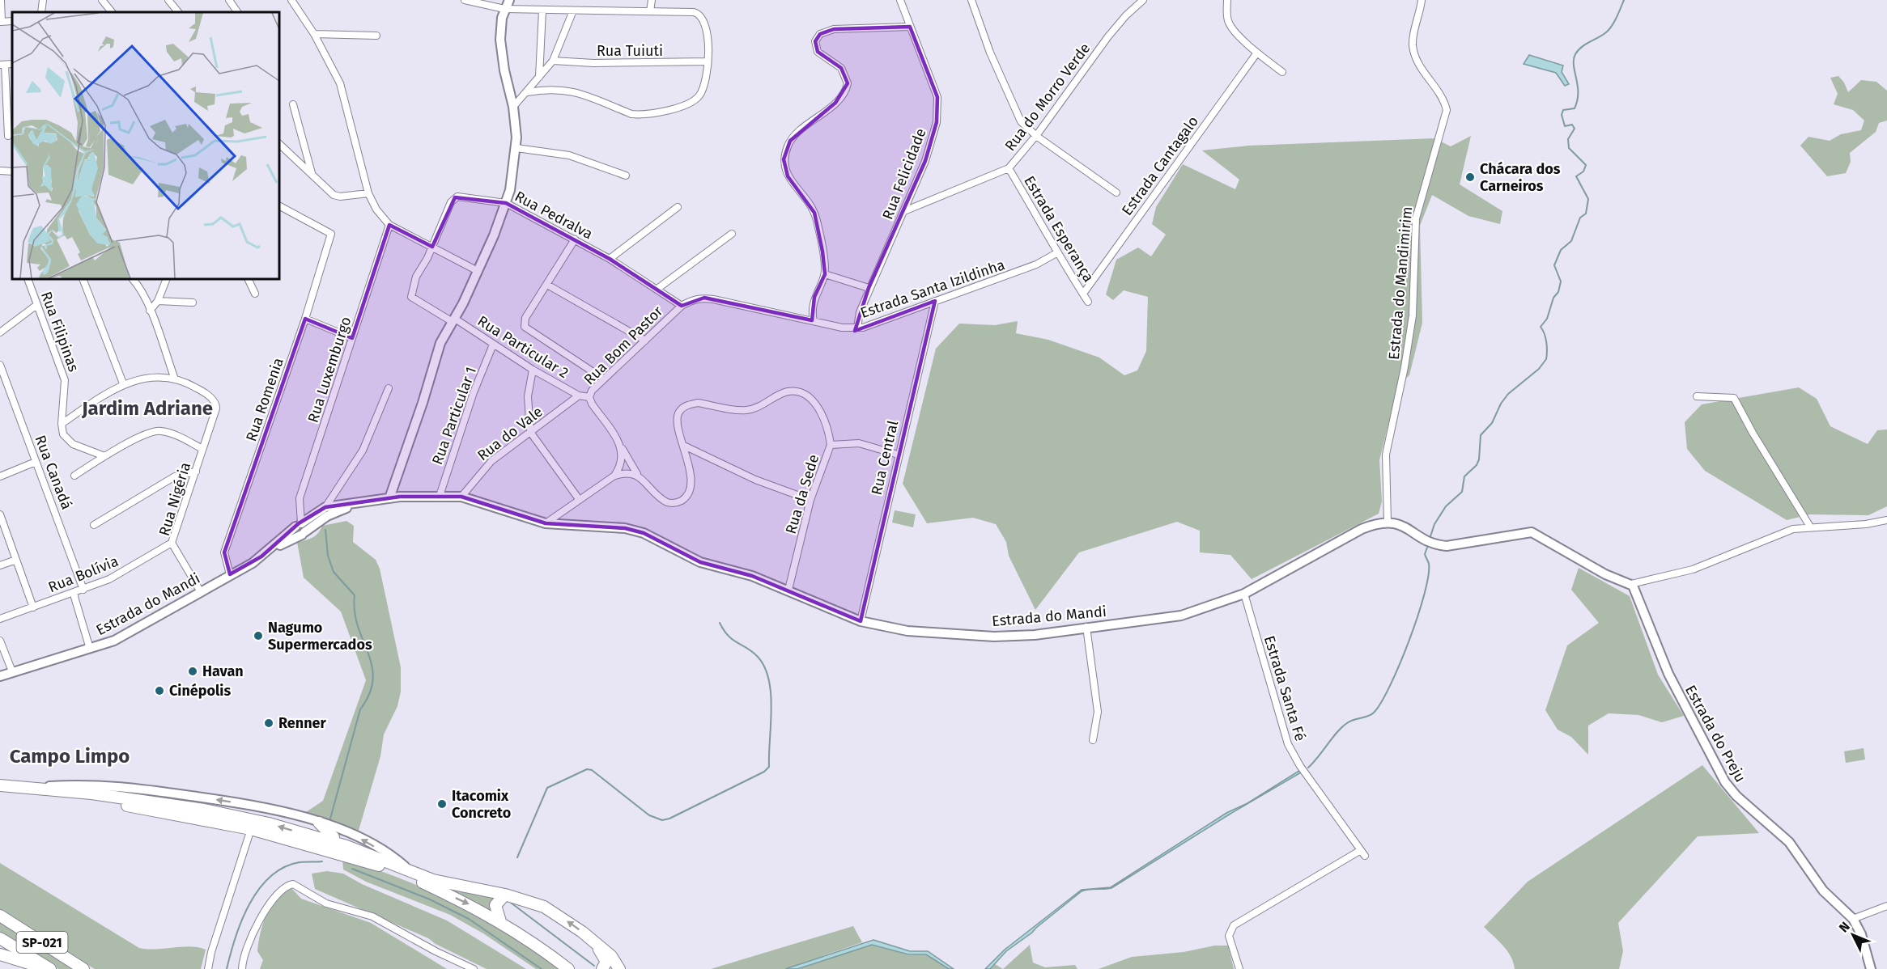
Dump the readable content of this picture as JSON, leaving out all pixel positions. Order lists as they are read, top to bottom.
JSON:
{
  "streets": {
    "highway": ["SP-021"],
    "main road": ["Estrada do Mandi", "Estrada do Preju"],
    "street": [
      "Rua Tuiuti",
      "Rua do Morro Verde",
      "Estrada Cantagalo",
      "Rua Felicidade",
      "Rua Pedralva",
      "Estrada Esperança",
      "Estrada do Mandimirim",
      "Estrada Santa Izildinha",
      "Rua Filipinas",
      "Rua Bom Pastor",
      "Rua Particular 2",
      "Rua Luxemburgo",
      "Rua Romenia",
      "Rua Particular 1",
      "Rua do Vale",
      "Rua Central",
      "Rua Canadá",
      "Rua da Sede",
      "Rua Nigéria",
      "Rua Bolívia",
      "Estrada Santa Fé"
    ]
  },
  "crossings": [
    ["Rua do Morro Verde", "Rua Felicidade"],
    ["Rua do Morro Verde", "Estrada Esperança"],
    ["Estrada Cantagalo", "Estrada Esperança"],
    ["Rua Felicidade", "Estrada Santa Izildinha"],
    ["Rua Pedralva", "Rua Bom Pastor"],
    ["Rua Pedralva", "Rua Particular 2"],
    ["Estrada Esperança", "Estrada Santa Izildinha"],
    ["Estrada do Mandimirim", "Estrada do Mandi"],
    ["Estrada Santa Izildinha", "Rua Bom Pastor"],
    ["Estrada Santa Izildinha", "Rua Central"],
    ["Rua Particular 2", "Rua Particular 1"],
    ["Rua Particular 2", "Rua do Vale"],
    ["Rua Luxemburgo", "Estrada do Mandi"],
    ["Rua Romenia", "Estrada do Mandi"],
    ["Rua Particular 1", "Estrada do Mandi"],
    ["Rua do Vale", "Estrada do Mandi"],
    ["Rua Central", "Rua da Sede"],
    ["Rua Central", "Estrada do Mandi"],
    ["Rua Canadá", "Rua Bolívia"],
    ["Rua da Sede", "Estrada do Mandi"],
    ["Rua Nigéria", "Rua Bolívia"],
    ["Rua Nigéria", "Estrada do Mandi"],
    ["Estrada do Mandi", "Estrada Santa Fé"]
  ],
  "districts": ["Jardim Adriane", "Campo Limpo"],
  "places": [
    "Chácara dos Carneiros",
    "Nagumo Supermercados",
    "Havan",
    "Cinépolis",
    "Renner",
    "Itacomix Concreto"
  ],
  "north": "top left"
}
